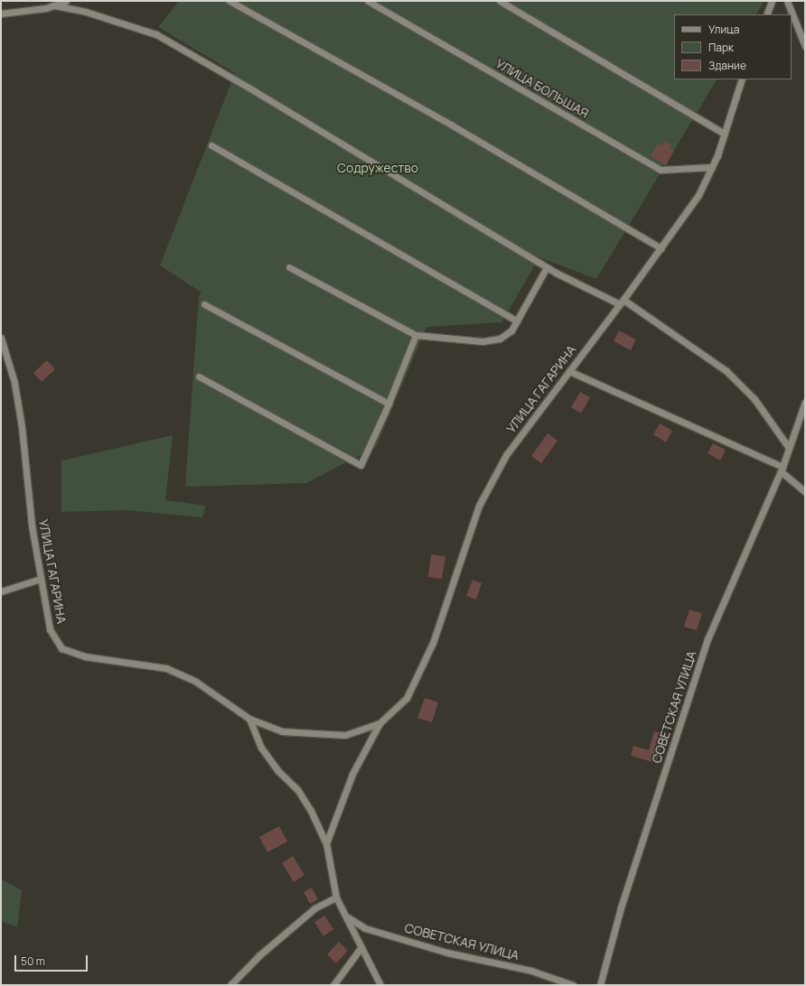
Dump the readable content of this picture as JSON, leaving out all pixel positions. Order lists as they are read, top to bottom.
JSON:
{
  "streets": {
    "street": ["УЛИЦА БОЛЬШАЯ", "УЛИЦА ГАГАРИНА", "СОВЕТСКАЯ УЛИЦА"]
  },
  "crossings": [
    ["УЛИЦА БОЛЬШАЯ", "УЛИЦА ГАГАРИНА"]
  ],
  "parks": ["Содружество"],
  "legend": ["Улица", "Парк", "Здание"],
  "scale_bar": "50 m"
}
